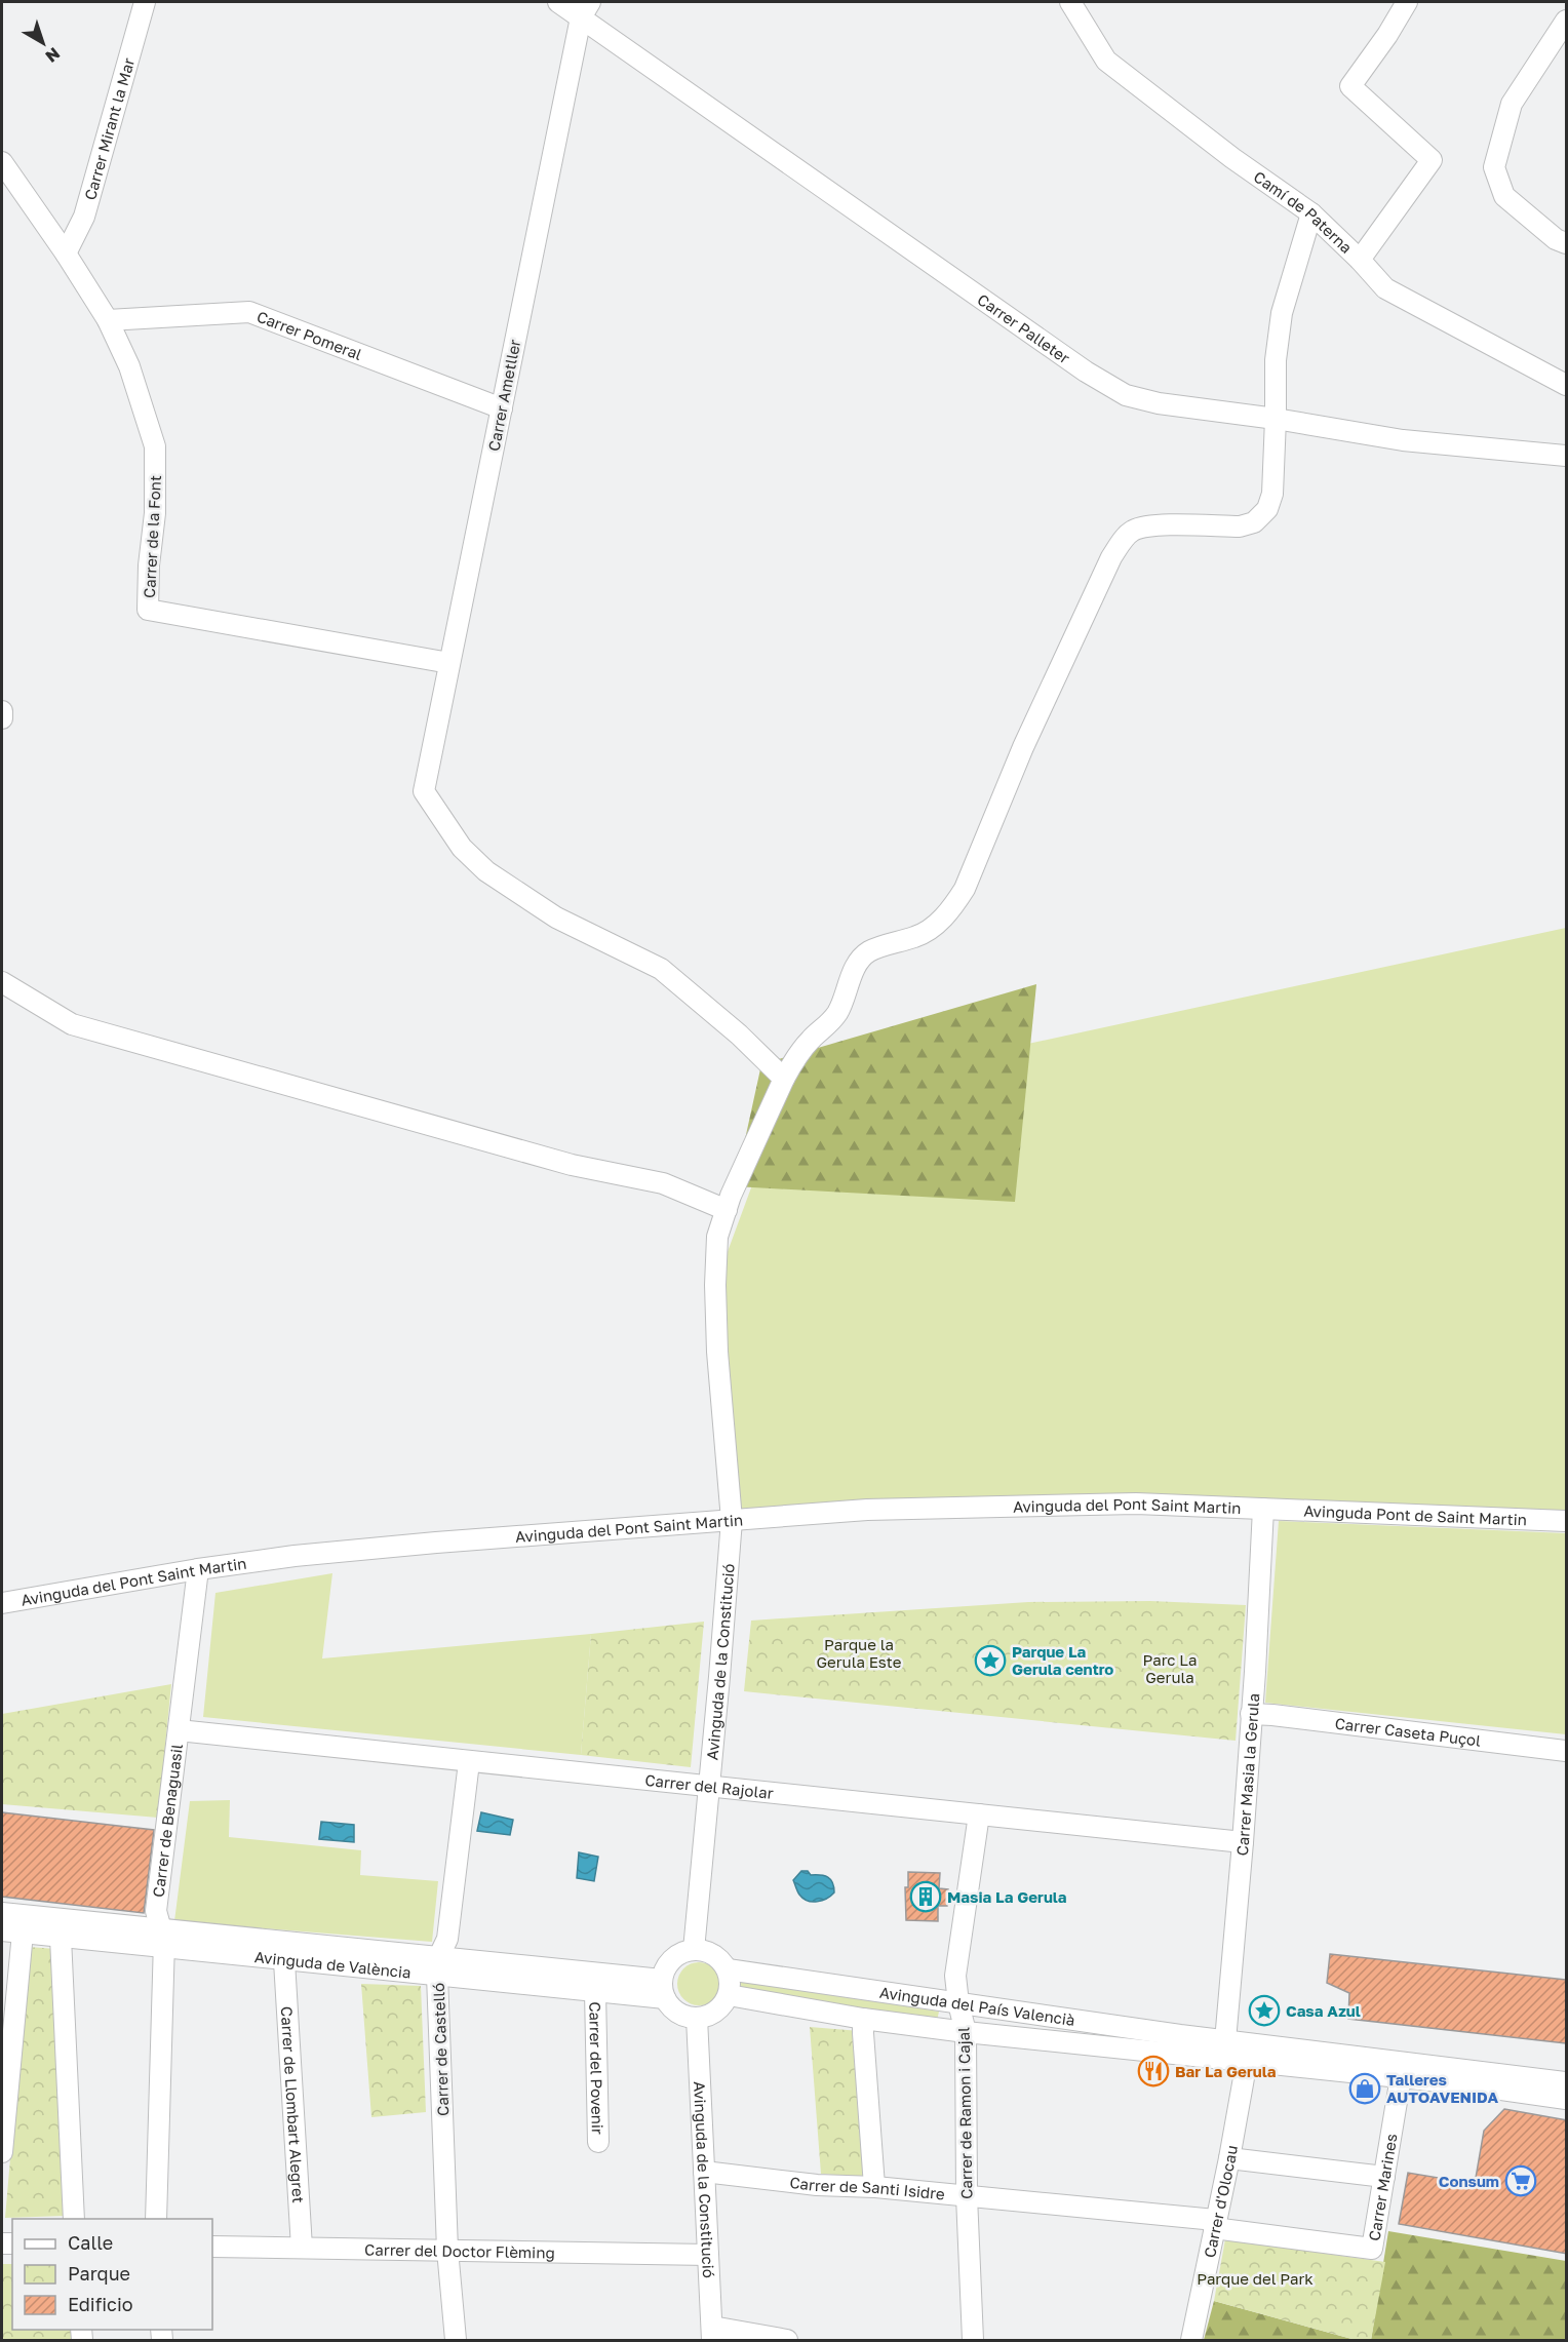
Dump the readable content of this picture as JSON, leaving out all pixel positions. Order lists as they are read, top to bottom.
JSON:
{
  "streets": {
    "street": [
      "Carrer Mirant la Mar",
      "Camí de Paterna",
      "Carrer Palleter",
      "Carrer Pomeral",
      "Carrer Ametller",
      "Carrer de la Font",
      "Avinguda del Pont Saint Martin",
      "Avinguda Pont de Saint Martin",
      "Avinguda de la Constitució",
      "Carrer Caseta Puçol",
      "Carrer Masia la Gerula",
      "Carrer del Rajolar",
      "Carrer de Benaguasil",
      "Avinguda de València",
      "Avinguda del País Valencià",
      "Carrer de Castelló",
      "Carrer del Povenir",
      "Carrer de Llombart Alegret",
      "Carrer de Ramon i Cajal",
      "Carrer de Santi Isidre",
      "Carrer Marines",
      "Carrer d'Olocau",
      "Carrer del Doctor Flèming"
    ]
  },
  "crossings": [
    ["Carrer Mirant la Mar", "Carrer de la Font"],
    ["Carrer Palleter", "Carrer Ametller"],
    ["Carrer Palleter", "Avinguda de la Constitució"],
    ["Carrer Pomeral", "Carrer Ametller"],
    ["Carrer Pomeral", "Carrer de la Font"],
    ["Carrer Ametller", "Carrer de la Font"],
    ["Carrer Ametller", "Avinguda de la Constitució"],
    ["Avinguda del Pont Saint Martin", "Avinguda Pont de Saint Martin"],
    ["Avinguda del Pont Saint Martin", "Avinguda de la Constitució"],
    ["Avinguda del Pont Saint Martin", "Carrer Masia la Gerula"],
    ["Avinguda del Pont Saint Martin", "Carrer de Benaguasil"],
    ["Avinguda Pont de Saint Martin", "Carrer Masia la Gerula"],
    ["Avinguda de la Constitució", "Carrer del Rajolar"],
    ["Avinguda de la Constitució", "Avinguda de València"],
    ["Avinguda de la Constitució", "Avinguda del País Valencià"],
    ["Avinguda de la Constitució", "Carrer de Santi Isidre"],
    ["Avinguda de la Constitució", "Carrer del Doctor Flèming"],
    ["Carrer Caseta Puçol", "Carrer Masia la Gerula"],
    ["Carrer Masia la Gerula", "Carrer del Rajolar"],
    ["Carrer Masia la Gerula", "Avinguda del País Valencià"],
    ["Carrer del Rajolar", "Carrer de Benaguasil"],
    ["Carrer del Rajolar", "Carrer de Castelló"],
    ["Carrer del Rajolar", "Carrer de Ramon i Cajal"],
    ["Carrer de Benaguasil", "Avinguda de València"],
    ["Avinguda de València", "Avinguda del País Valencià"],
    ["Avinguda de València", "Carrer de Castelló"],
    ["Avinguda de València", "Carrer del Povenir"],
    ["Avinguda de València", "Carrer de Llombart Alegret"],
    ["Avinguda del País Valencià", "Carrer de Ramon i Cajal"],
    ["Avinguda del País Valencià", "Carrer Marines"],
    ["Avinguda del País Valencià", "Carrer d'Olocau"],
    ["Carrer de Castelló", "Carrer del Doctor Flèming"],
    ["Carrer de Llombart Alegret", "Carrer del Doctor Flèming"],
    ["Carrer de Ramon i Cajal", "Carrer de Santi Isidre"],
    ["Carrer de Santi Isidre", "Carrer Marines"],
    ["Carrer de Santi Isidre", "Carrer d'Olocau"],
    ["Carrer Marines", "Carrer d'Olocau"]
  ],
  "parks": ["Parque la Gerula Este", "Parc La Gerula", "Parque del Park"],
  "places": {
    "place": ["Parque La Gerula centro", "Casa Azul"],
    "building": ["Masia La Gerula"],
    "restaurant": ["Bar La Gerula"],
    "shop": ["Talleres AUTOAVENIDA"],
    "supermarket": ["Consum"]
  },
  "legend": ["Calle", "Parque", "Edificio"],
  "north": "bottom right"
}
